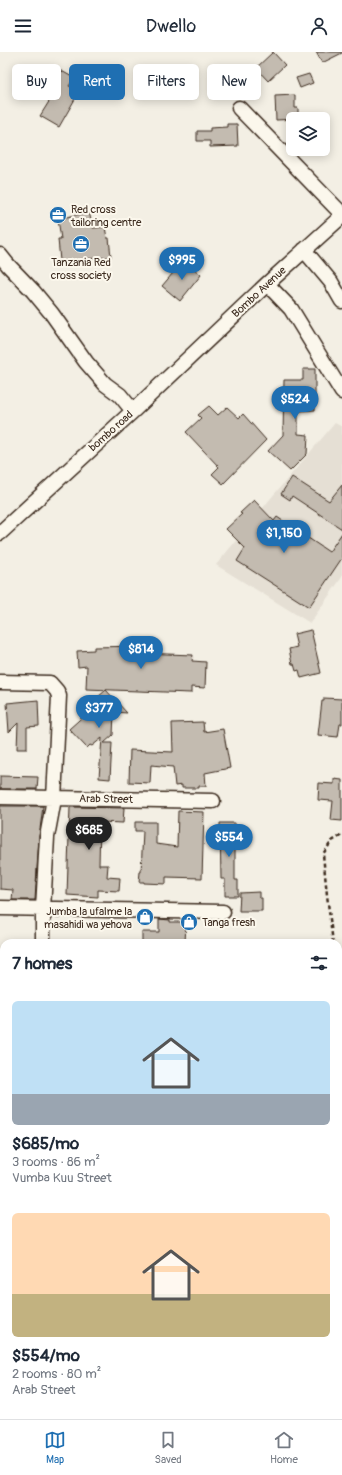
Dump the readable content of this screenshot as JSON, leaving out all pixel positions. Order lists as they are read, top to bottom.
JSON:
{
  "streets": {
    "street": ["Bombo Avenue", "bombo road", "Arab Street"]
  },
  "crossings": [
    ["Bombo Avenue", "bombo road"]
  ],
  "places": {
    "office": ["Red cross tailoring centre", "Tanzania Red cross society"],
    "shop": ["Jumba la ufalme la masahidi wa yehova", "Tanga fresh"]
  },
  "page": {
    "header": "Dwello",
    "chip": [
      "Buy",
      "Rent",
      "Filters",
      "New"
    ],
    "price": [
      "$995",
      "$524",
      "$1,150",
      "$814",
      "$377",
      "$685",
      "$554"
    ],
    "heading": "7 homes",
    "list": [
      {
        "name": "$685/mo",
        "note": "3 rooms · 86 m² · Vumba Kuu Street"
      },
      {
        "name": "$554/mo",
        "note": "2 rooms · 80 m² · Arab Street"
      }
    ],
    "tabs": ["Map", "Saved", "Home"]
  }
}
